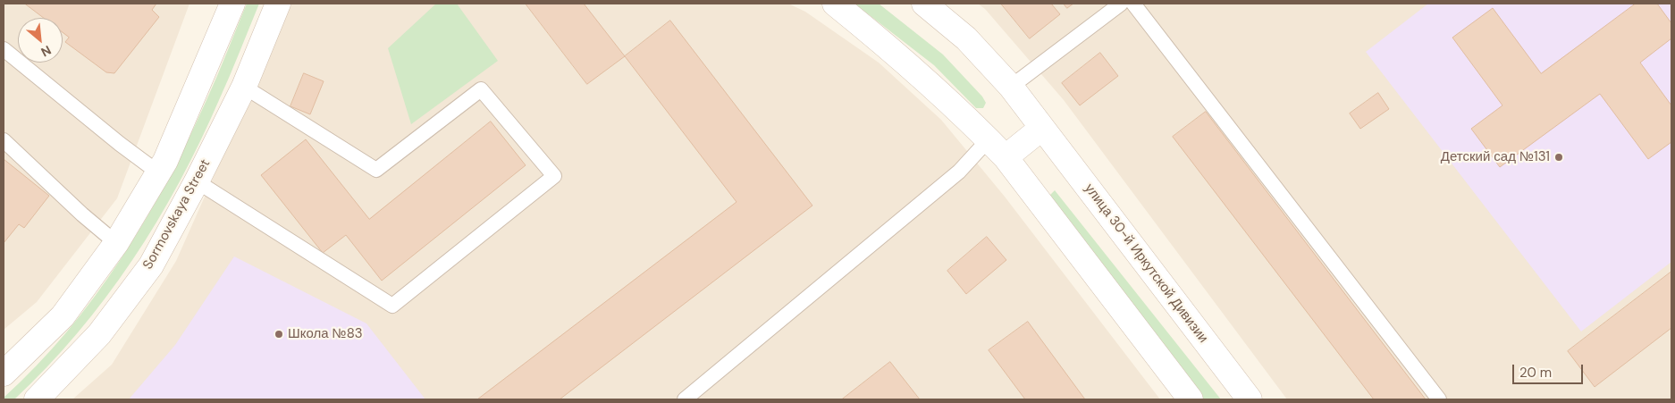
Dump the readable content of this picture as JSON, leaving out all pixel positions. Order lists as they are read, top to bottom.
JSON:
{
  "streets": {
    "street": ["Sormovskaya Street", "улица 30-й Иркутской Дивизии"]
  },
  "places": ["Детский сад №131", "Школа №83"],
  "scale_bar": "20 m",
  "north": "bottom right"
}
